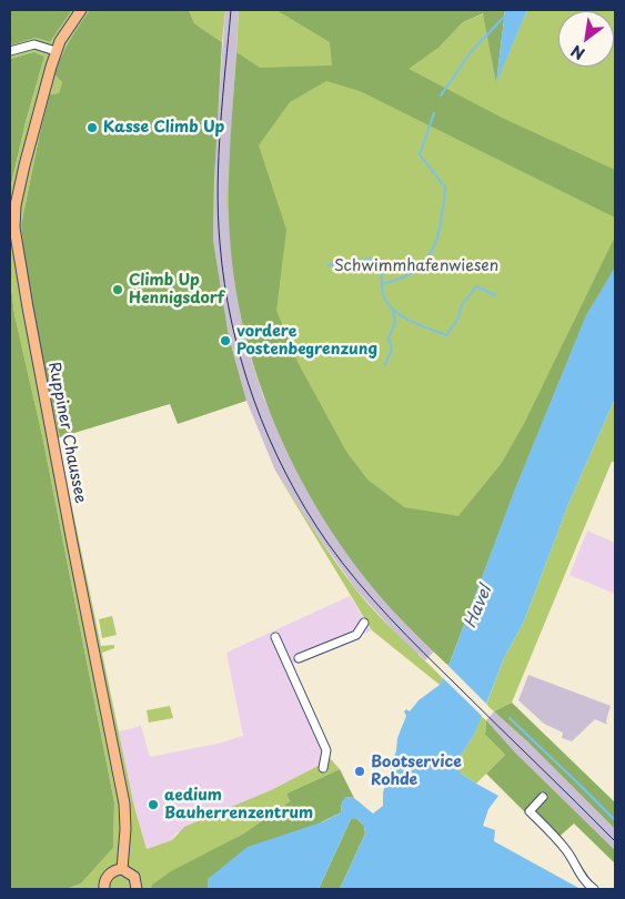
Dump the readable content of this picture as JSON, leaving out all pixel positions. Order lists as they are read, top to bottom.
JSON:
{
  "streets": {
    "main road": ["Ruppiner Chaussee"]
  },
  "water": ["Havel"],
  "parks": ["Schwimmhafenwiesen"],
  "places": [
    "Kasse Climb Up",
    "Climb Up Hennigsdorf",
    "vordere Postenbegrenzung",
    "Bootservice Rohde",
    "aedium Bauherrenzentrum"
  ],
  "north": "bottom left"
}
